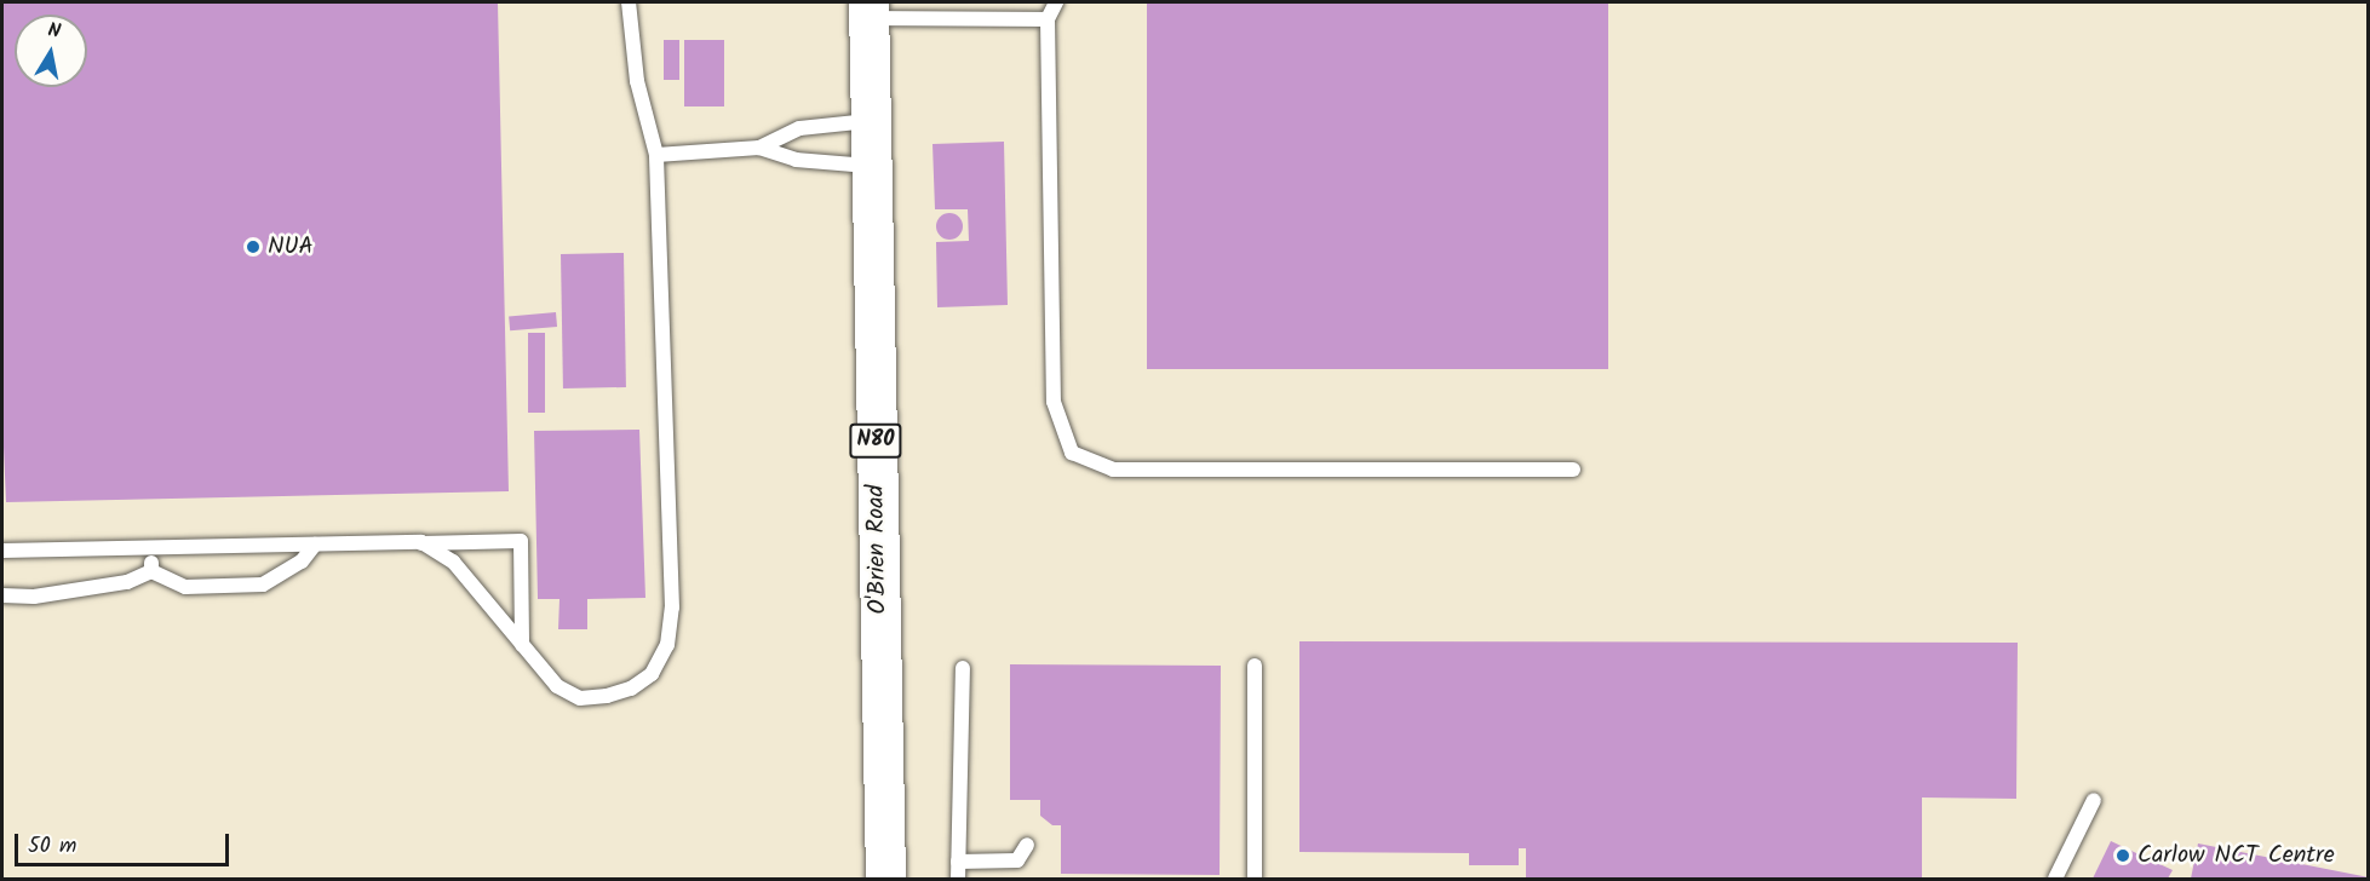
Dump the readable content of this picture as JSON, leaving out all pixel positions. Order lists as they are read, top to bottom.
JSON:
{
  "streets": {
    "main road": ["N80", "O'Brien Road"]
  },
  "places": ["NUA", "Carlow NCT Centre"],
  "scale_bar": "50 m",
  "north": "top"
}
